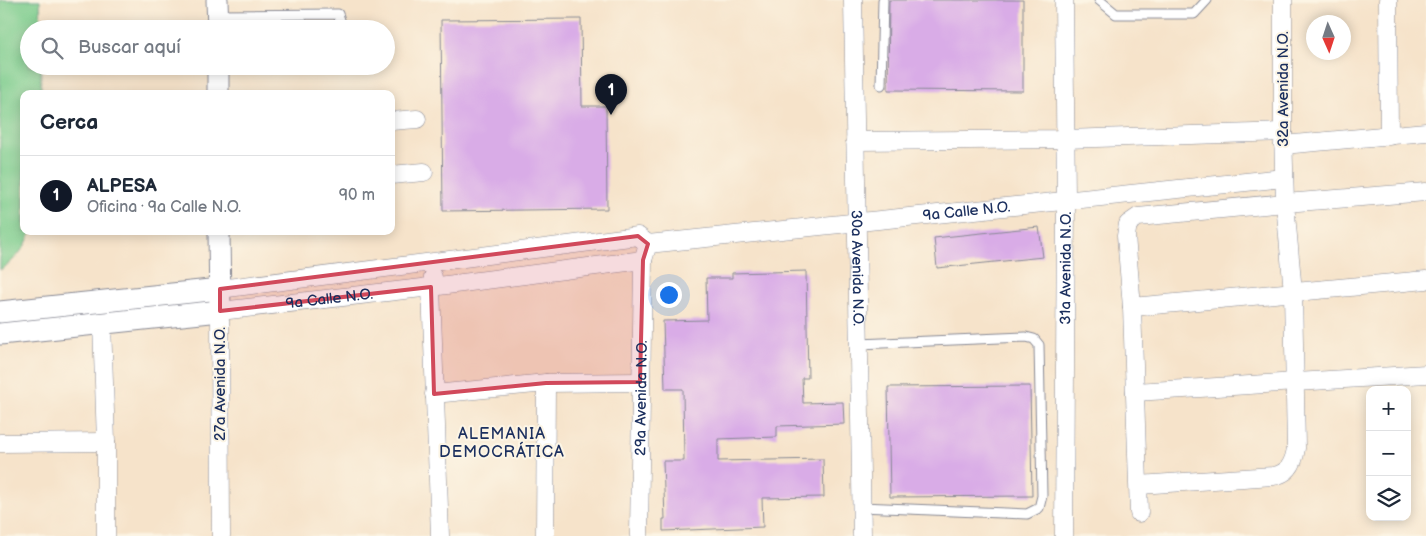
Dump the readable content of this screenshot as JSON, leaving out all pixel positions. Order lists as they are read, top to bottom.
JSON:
{
  "streets": {
    "street": [
      "32a Avenida N.O.",
      "9a Calle N.O.",
      "30a Avenida N.O.",
      "31a Avenida N.O.",
      "27a Avenida N.O.",
      "29a Avenida N.O."
    ]
  },
  "crossings": [
    ["32a Avenida N.O.", "9a Calle N.O."],
    ["9a Calle N.O.", "30a Avenida N.O."],
    ["9a Calle N.O.", "31a Avenida N.O."],
    ["9a Calle N.O.", "27a Avenida N.O."],
    ["9a Calle N.O.", "29a Avenida N.O."]
  ],
  "districts": ["ALEMANIA DEMOCRÁTICA"],
  "north": "bottom",
  "page": {
    "search": "Buscar aquí",
    "pins": "1",
    "heading": "Cerca",
    "list": [
      {
        "mark": "1",
        "name": "ALPESA",
        "note": "Oficina · 9a Calle N.O.",
        "value": "90 m"
      }
    ],
    "map_buttons": ["+", "−"]
  }
}
